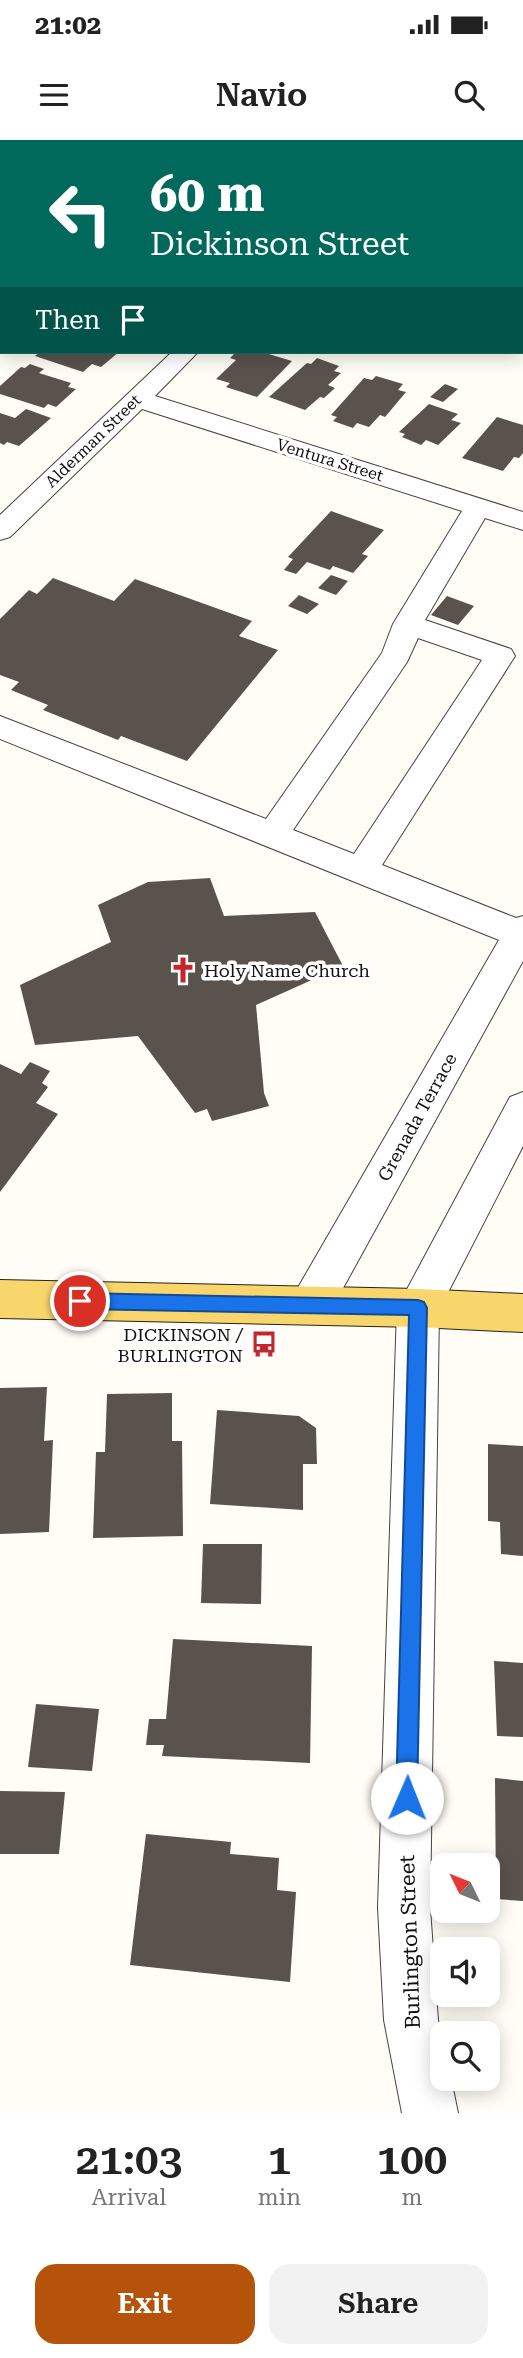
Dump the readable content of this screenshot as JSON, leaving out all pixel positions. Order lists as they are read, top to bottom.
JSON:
{
  "streets": {
    "street": [
      "Alderman Street",
      "Ventura Street",
      "Grenada Terrace",
      "Burlington Street"
    ]
  },
  "crossings": [
    ["Alderman Street", "Ventura Street"]
  ],
  "places": {
    "church": ["Holy Name Church"],
    "bus stop": ["DICKINSON / BURLINGTON"]
  },
  "north": "top left",
  "page": {
    "status": "21:02",
    "header": "Navio",
    "turn": ["60 m", "Dickinson Street"],
    "then": "Then",
    "eta": [
      "21:03",
      "Arrival",
      "1",
      "min",
      "100",
      "m"
    ],
    "buttons": ["Exit", "Share"]
  }
}
